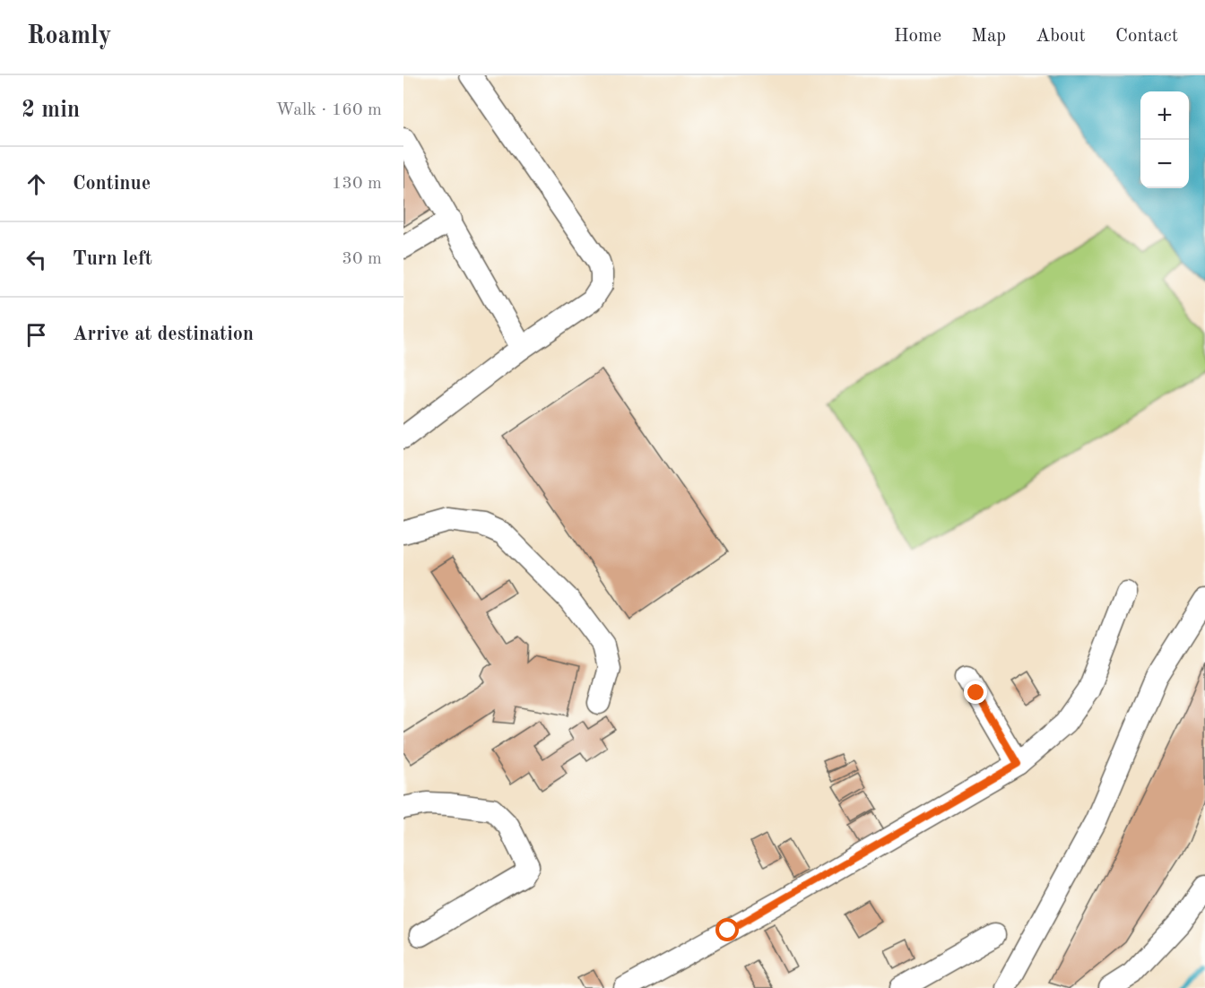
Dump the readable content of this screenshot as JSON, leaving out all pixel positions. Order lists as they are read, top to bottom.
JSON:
{
  "page": {
    "header": "Roamly",
    "nav": [
      "Home",
      "Map",
      "About",
      "Contact"
    ],
    "heading": ["2 min", "Walk · 160 m"],
    "map_buttons": ["+", "−"],
    "list": [
      ["Continue", "130 m"],
      ["Turn left", "30 m"],
      "Arrive at destination"
    ]
  }
}
